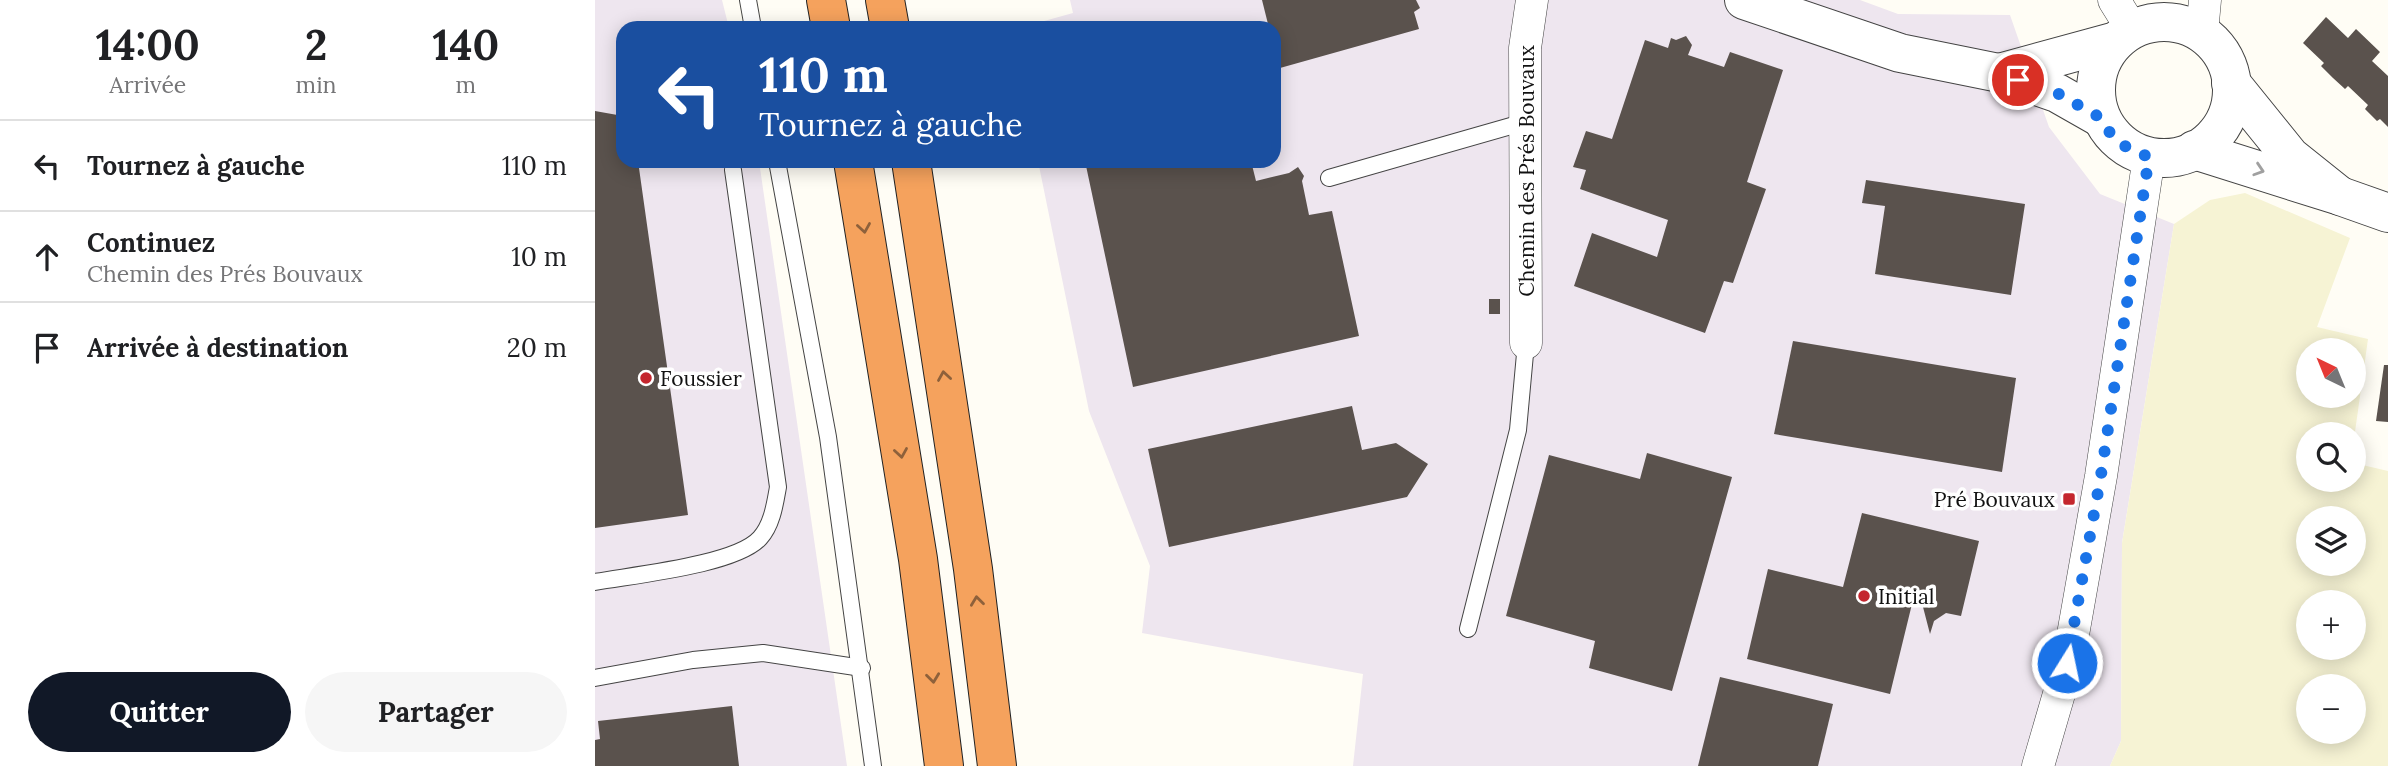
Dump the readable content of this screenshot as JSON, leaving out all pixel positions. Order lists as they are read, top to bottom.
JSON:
{
  "streets": {
    "street": ["Chemin des Prés Bouvaux"]
  },
  "places": {
    "other": ["Foussier", "Initial"],
    "transit": ["Pré Bouvaux"]
  },
  "north": "top left",
  "page": {
    "eta": [
      "14:00",
      "Arrivée",
      "2",
      "min",
      "140",
      "m"
    ],
    "turn": ["110 m", "Tournez à gauche"],
    "list": [
      {
        "name": "Tournez à gauche",
        "value": "110 m"
      },
      {
        "name": "Continuez",
        "note": "Chemin des Prés Bouvaux",
        "value": "10 m"
      },
      {
        "name": "Arrivée à destination",
        "value": "20 m"
      }
    ],
    "map_buttons": ["+", "−"],
    "buttons": ["Quitter", "Partager"]
  }
}
